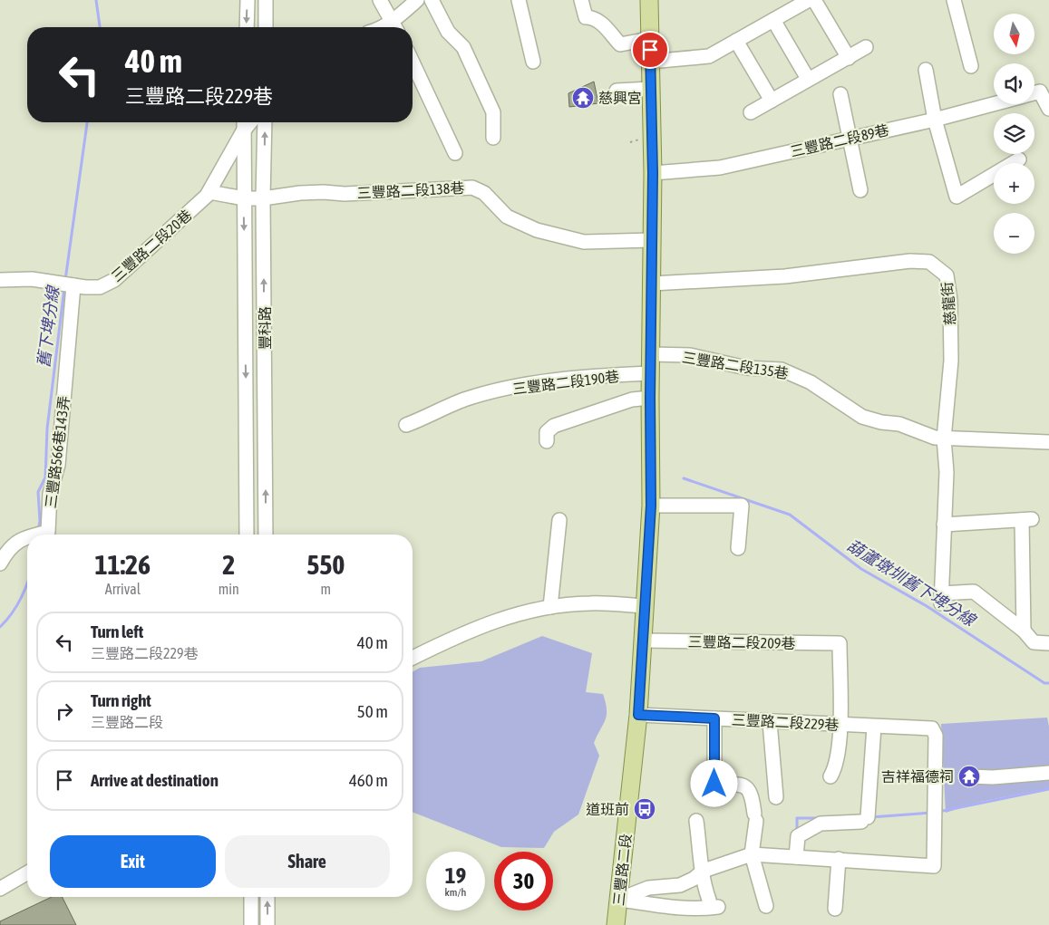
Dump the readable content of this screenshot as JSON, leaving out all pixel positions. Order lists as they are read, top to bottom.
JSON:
{
  "streets": {
    "main road": ["三豐路二段"],
    "street": [
      "三豐路二段89巷",
      "三豐路二段138巷",
      "三豐路二段20巷",
      "慈龍街",
      "豐科路",
      "三豐路二段135巷",
      "三豐路二段190巷",
      "三豐路566巷143弄",
      "三豐路二段209巷",
      "三豐路二段229巷"
    ]
  },
  "crossings": [
    ["三豐路二段89巷", "三豐路二段"],
    ["三豐路二段138巷", "三豐路二段20巷"],
    ["三豐路二段138巷", "豐科路"],
    ["三豐路二段138巷", "三豐路二段"],
    ["三豐路二段20巷", "豐科路"],
    ["三豐路二段20巷", "三豐路566巷143弄"],
    ["慈龍街", "三豐路二段135巷"],
    ["慈龍街", "三豐路二段"],
    ["三豐路二段135巷", "三豐路二段"],
    ["三豐路二段190巷", "三豐路二段"],
    ["三豐路二段209巷", "三豐路二段229巷"],
    ["三豐路二段209巷", "三豐路二段"],
    ["三豐路二段229巷", "三豐路二段"]
  ],
  "water": ["舊下埤分線", "葫蘆墩圳舊下埤分線"],
  "places": {
    "temple": ["慈興宮", "吉祥福德祠"],
    "bus stop": ["道班前"]
  },
  "north": "bottom",
  "page": {
    "map_buttons": ["+", "−"],
    "turn": ["40 m", "三豐路二段229巷"],
    "eta": [
      "11:26",
      "Arrival",
      "2",
      "min",
      "550",
      "m"
    ],
    "list": [
      {
        "name": "Turn left",
        "note": "三豐路二段229巷",
        "value": "40 m"
      },
      {
        "name": "Turn right",
        "note": "三豐路二段",
        "value": "50 m"
      },
      {
        "name": "Arrive at destination",
        "value": "460 m"
      }
    ],
    "buttons": ["Exit", "Share"],
    "speed": "19 km/h",
    "limit": "30"
  }
}
